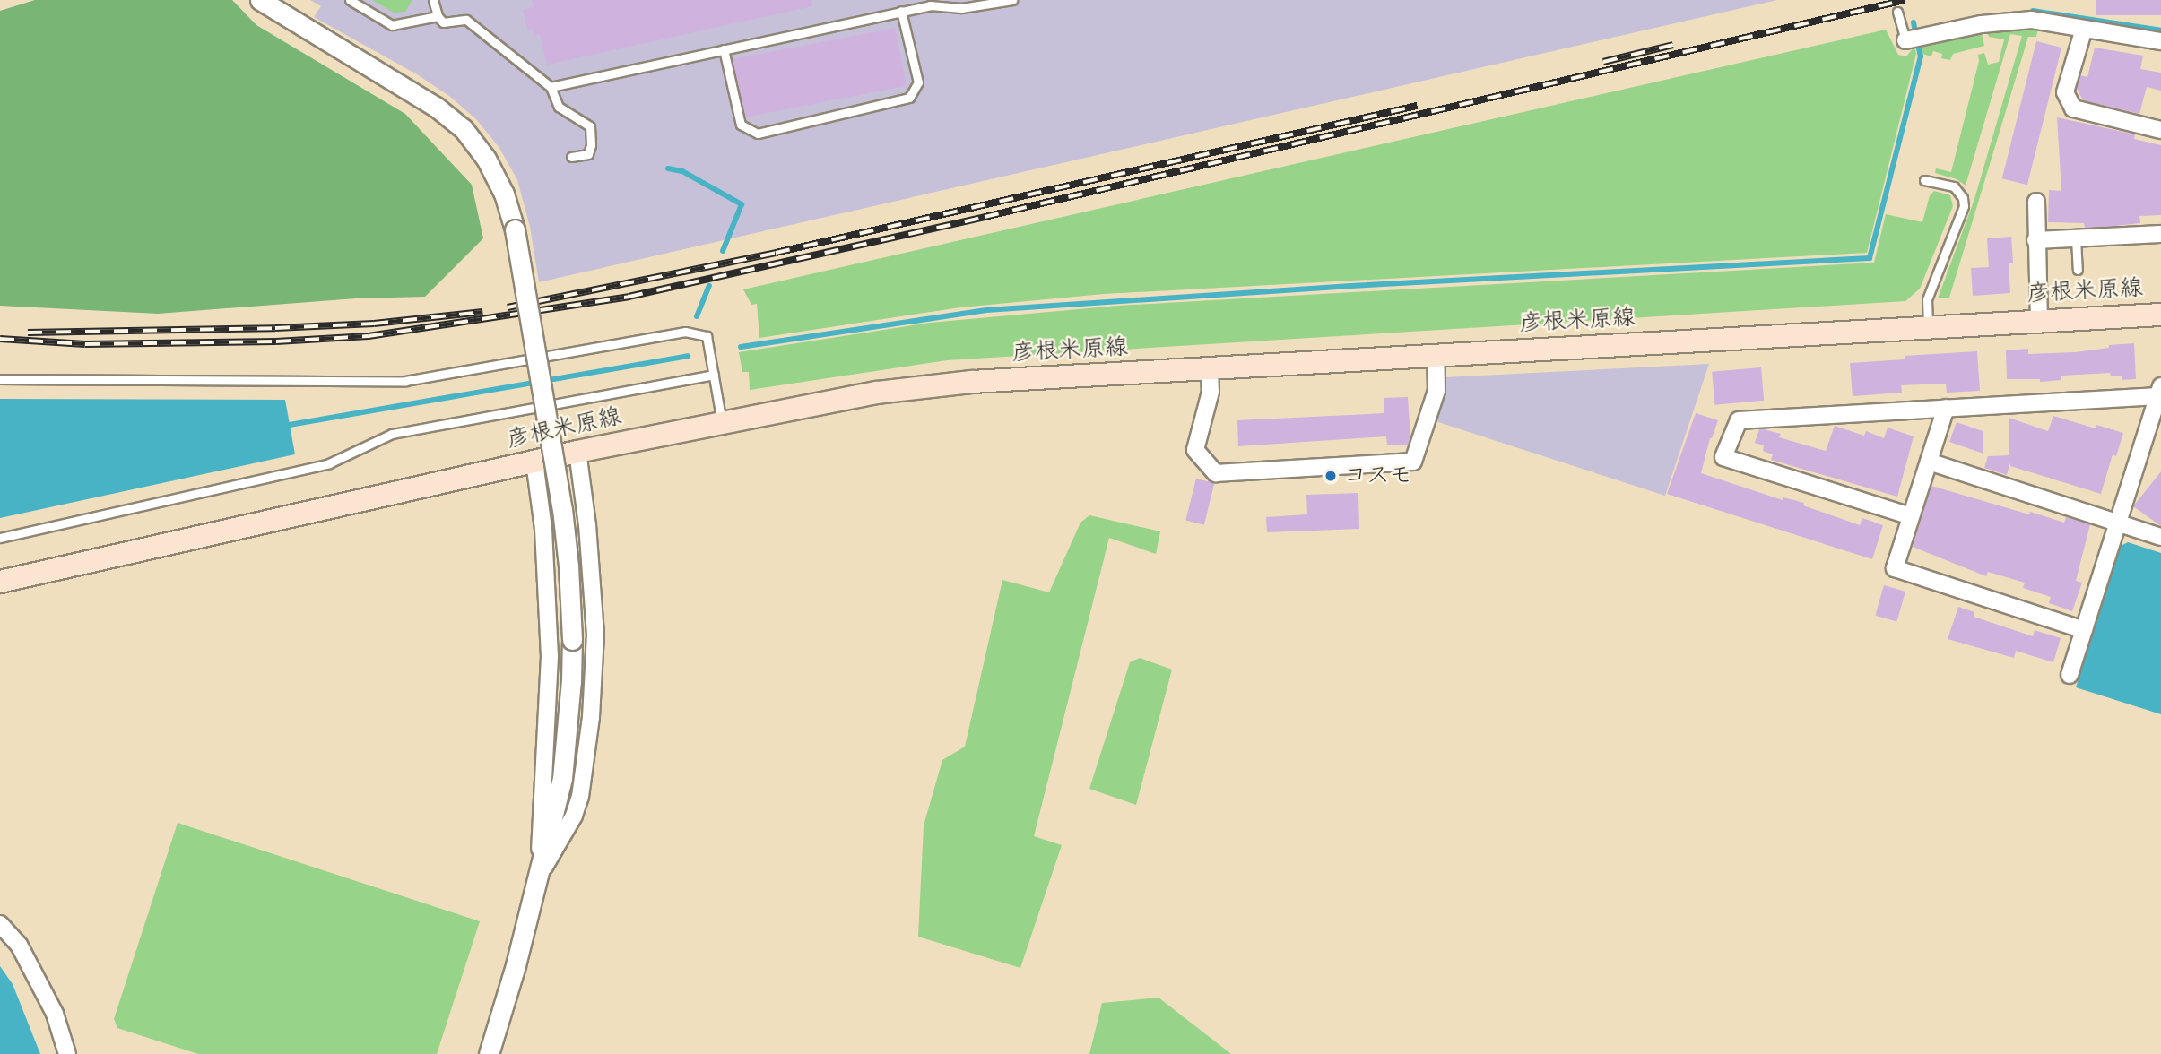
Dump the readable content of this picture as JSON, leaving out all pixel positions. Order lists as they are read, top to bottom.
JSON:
{
  "streets": {
    "main road": ["彦根米原線"]
  },
  "places": ["コスモ"]
}
